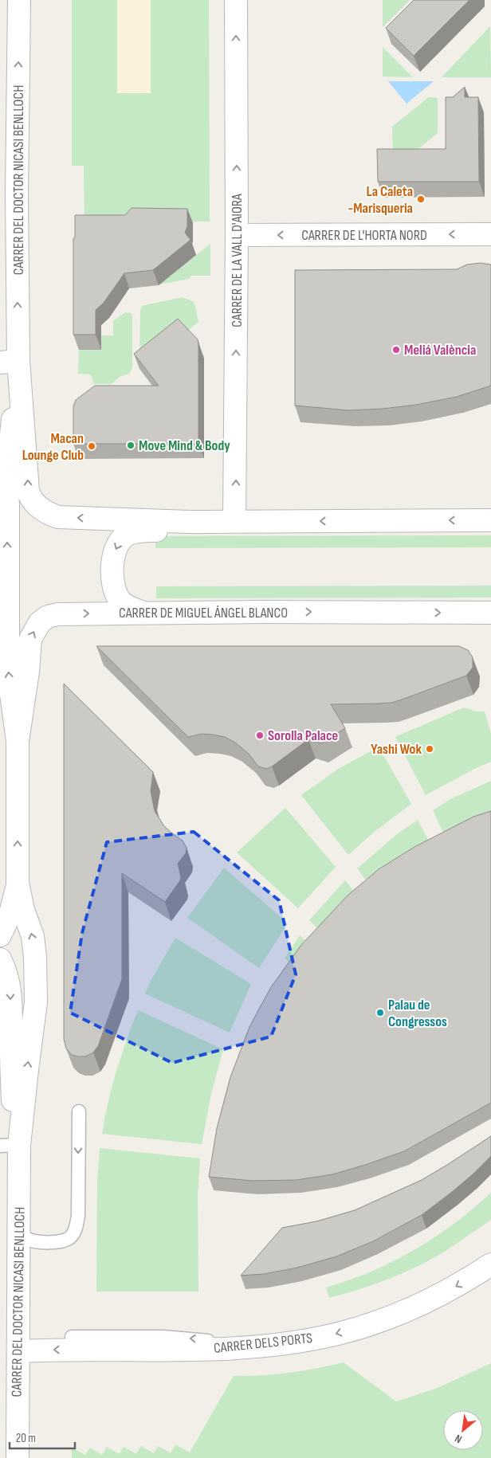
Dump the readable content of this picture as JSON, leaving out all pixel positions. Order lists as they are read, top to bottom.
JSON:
{
  "streets": {
    "street": [
      "CARRER DEL DOCTOR NICASI BENLLOCH",
      "CARRER DE L'HORTA NORD",
      "CARRER DE LA VALL D'AIORA",
      "CARRER DE MIGUEL ÁNGEL BLANCO",
      "CARRER DELS PORTS"
    ]
  },
  "crossings": [
    ["CARRER DEL DOCTOR NICASI BENLLOCH", "CARRER DE MIGUEL ÁNGEL BLANCO"],
    ["CARRER DEL DOCTOR NICASI BENLLOCH", "CARRER DELS PORTS"],
    ["CARRER DE L'HORTA NORD", "CARRER DE LA VALL D'AIORA"]
  ],
  "one_way": ["CARRER DE L'HORTA NORD", "CARRER DE LA VALL D'AIORA", "CARRER DELS PORTS"],
  "places": [
    "La Caleta -Marisqueria",
    "Meliá València",
    "Move Mind & Body",
    "Macan Lounge Club",
    "Sorolla Palace",
    "Yashi Wok",
    "Palau de Congressos"
  ],
  "scale_bar": "20 m",
  "north": "bottom left"
}
